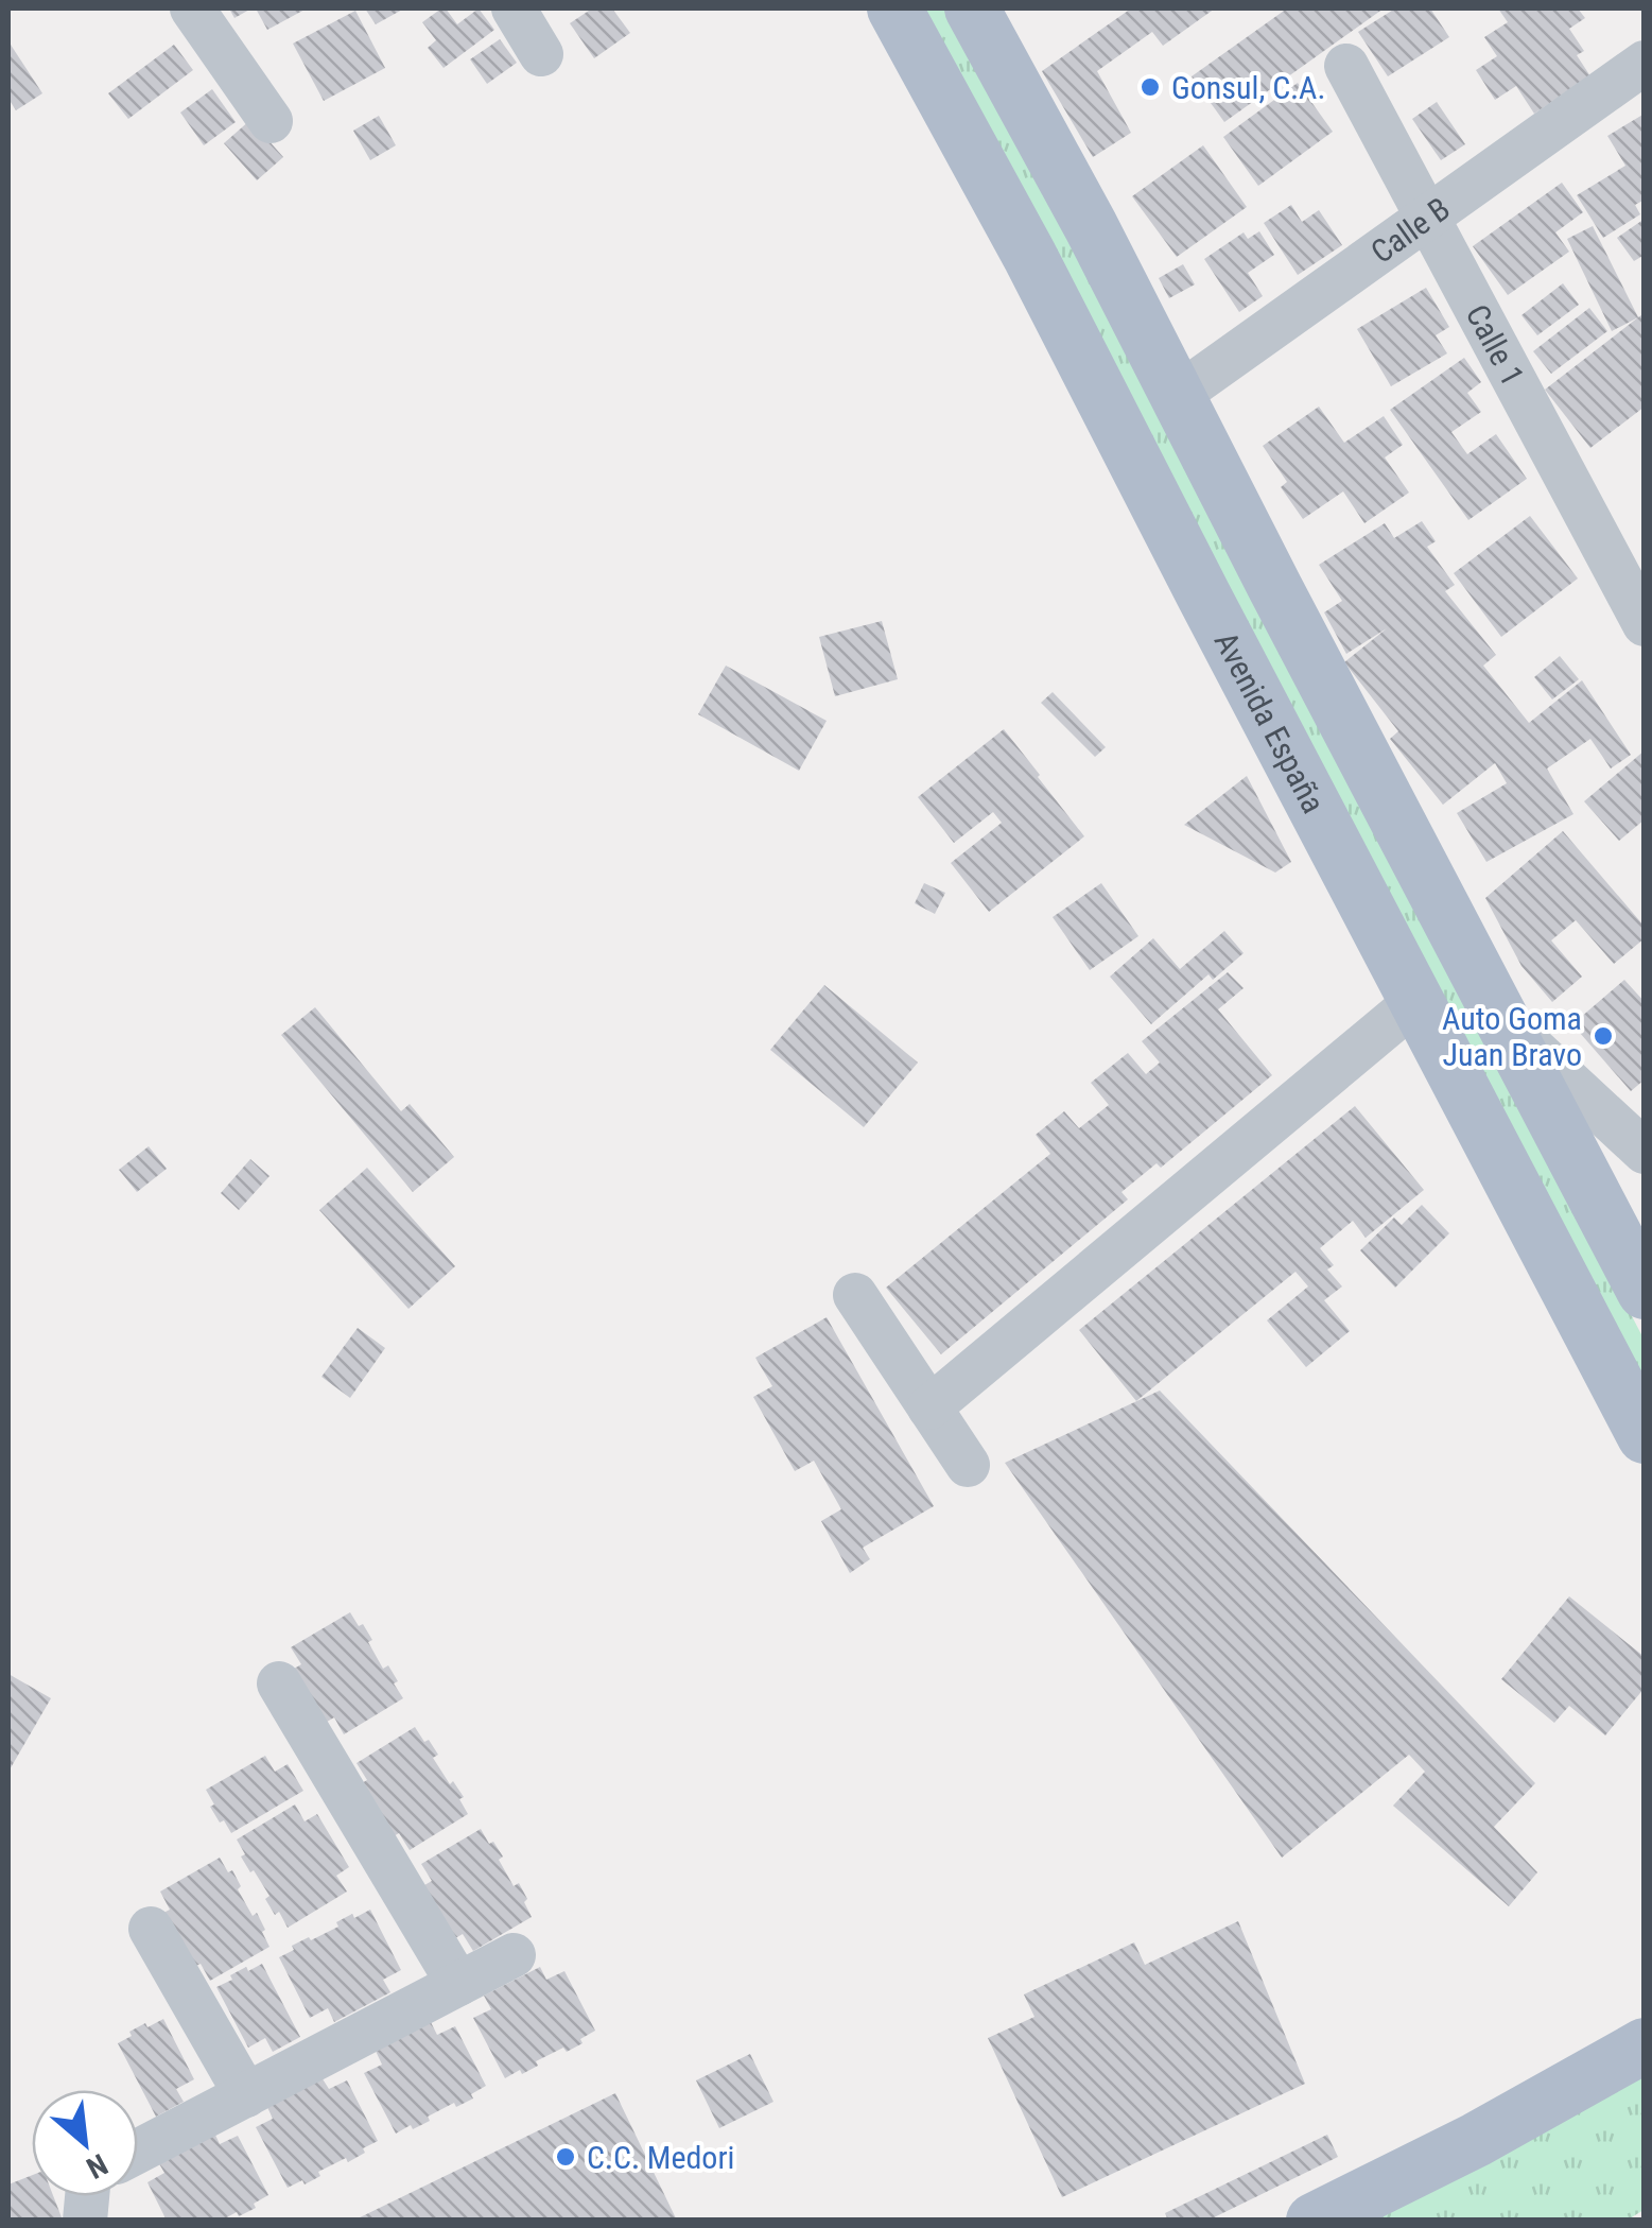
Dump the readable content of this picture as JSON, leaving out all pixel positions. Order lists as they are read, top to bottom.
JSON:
{
  "streets": {
    "main road": ["Avenida España"],
    "street": ["Calle B", "Calle 1"]
  },
  "crossings": [
    ["Calle B", "Calle 1"],
    ["Calle B", "Avenida España"]
  ],
  "places": ["Gonsul, C.A.", "Auto Goma Juan Bravo", "C.C. Medori"],
  "north": "bottom right"
}
